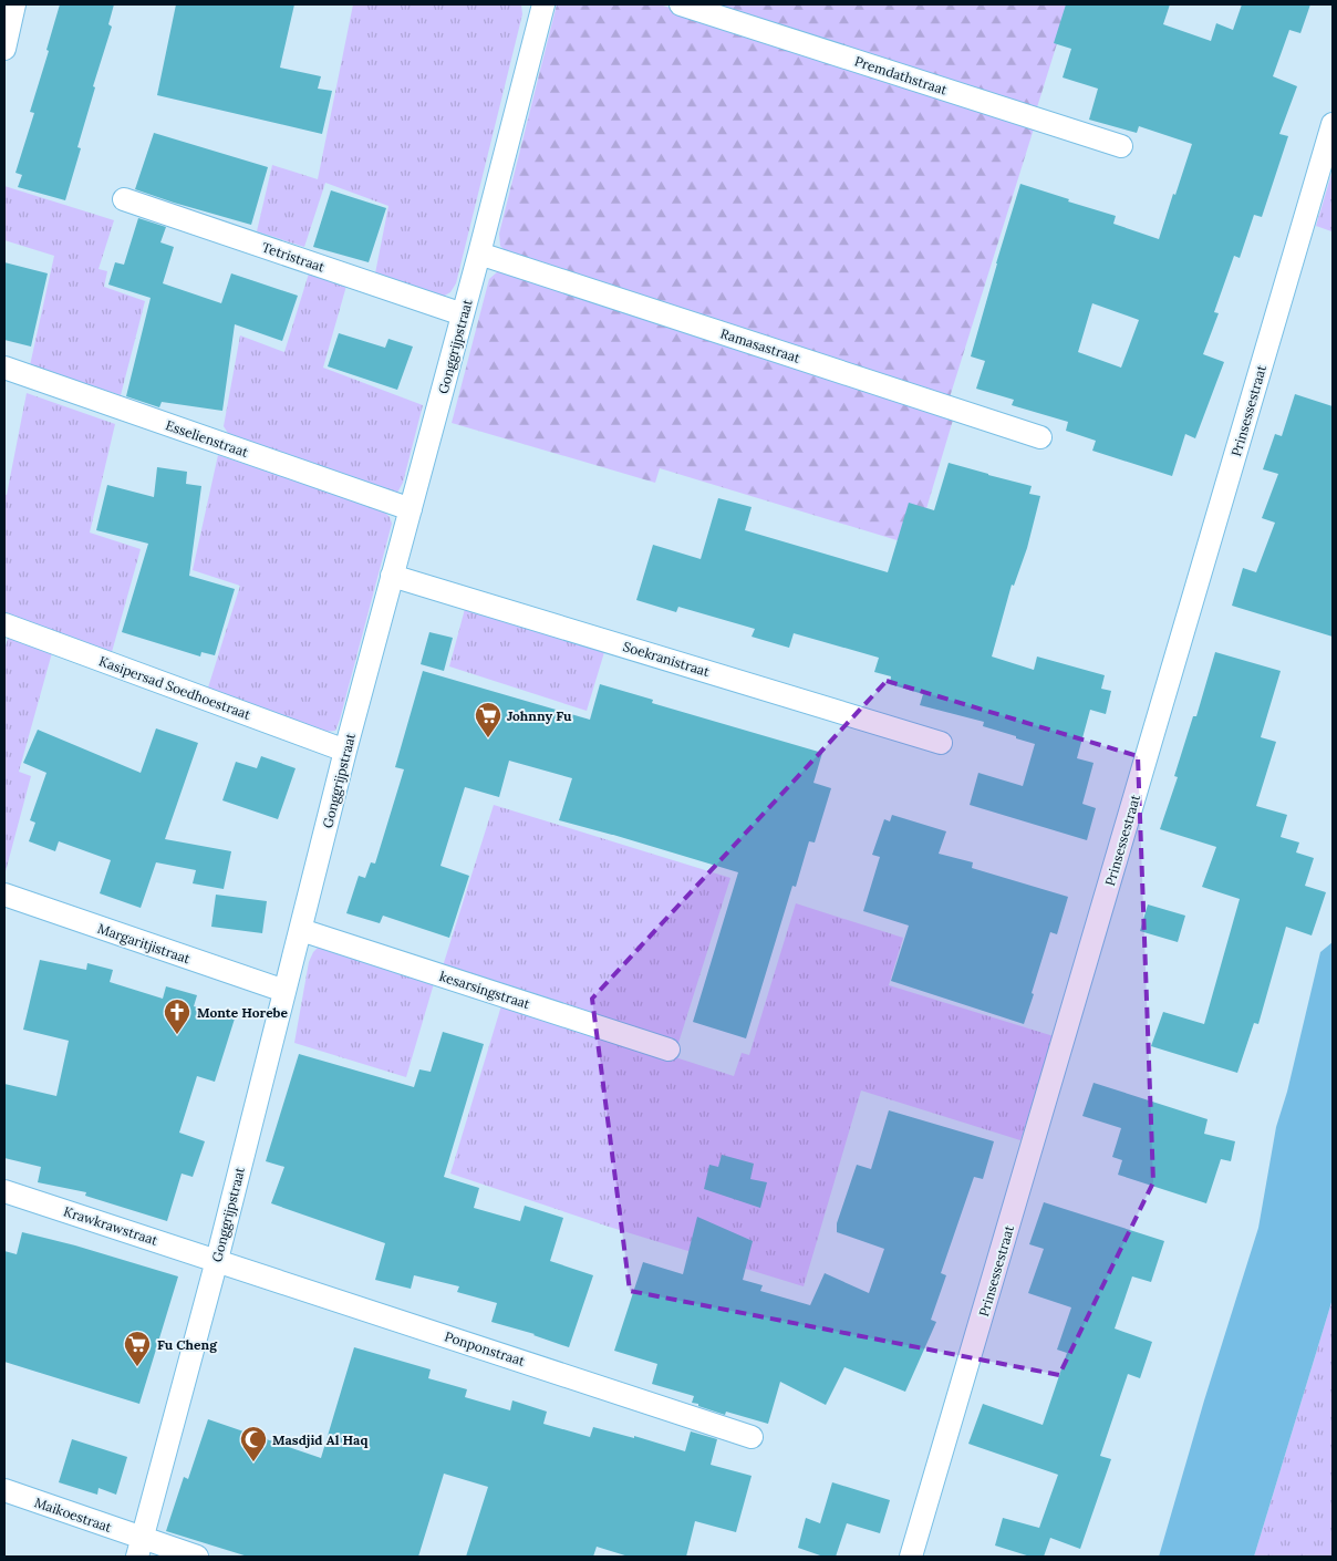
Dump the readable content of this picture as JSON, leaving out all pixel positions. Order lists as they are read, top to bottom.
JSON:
{
  "streets": {
    "street": [
      "Premdathstraat",
      "Tetristraat",
      "Ramasastraat",
      "Gonggrijpstraat",
      "Prinsessestraat",
      "Esselienstraat",
      "Soekranistraat",
      "Kasipersad Soedhoestraat",
      "Margaritjistraat",
      "kesarsingstraat",
      "Krawkrawstraat",
      "Ponponstraat",
      "Maikoestraat"
    ]
  },
  "crossings": [
    ["Tetristraat", "Gonggrijpstraat"],
    ["Ramasastraat", "Gonggrijpstraat"],
    ["Gonggrijpstraat", "Esselienstraat"],
    ["Gonggrijpstraat", "Soekranistraat"],
    ["Gonggrijpstraat", "Kasipersad Soedhoestraat"],
    ["Gonggrijpstraat", "Margaritjistraat"],
    ["Gonggrijpstraat", "kesarsingstraat"],
    ["Gonggrijpstraat", "Krawkrawstraat"],
    ["Gonggrijpstraat", "Ponponstraat"],
    ["Gonggrijpstraat", "Maikoestraat"],
    ["Krawkrawstraat", "Ponponstraat"]
  ],
  "places": {
    "supermarket": ["Johnny Fu", "Fu Cheng"],
    "church": ["Monte Horebe"],
    "mosque": ["Masdjid Al Haq"]
  }
}
